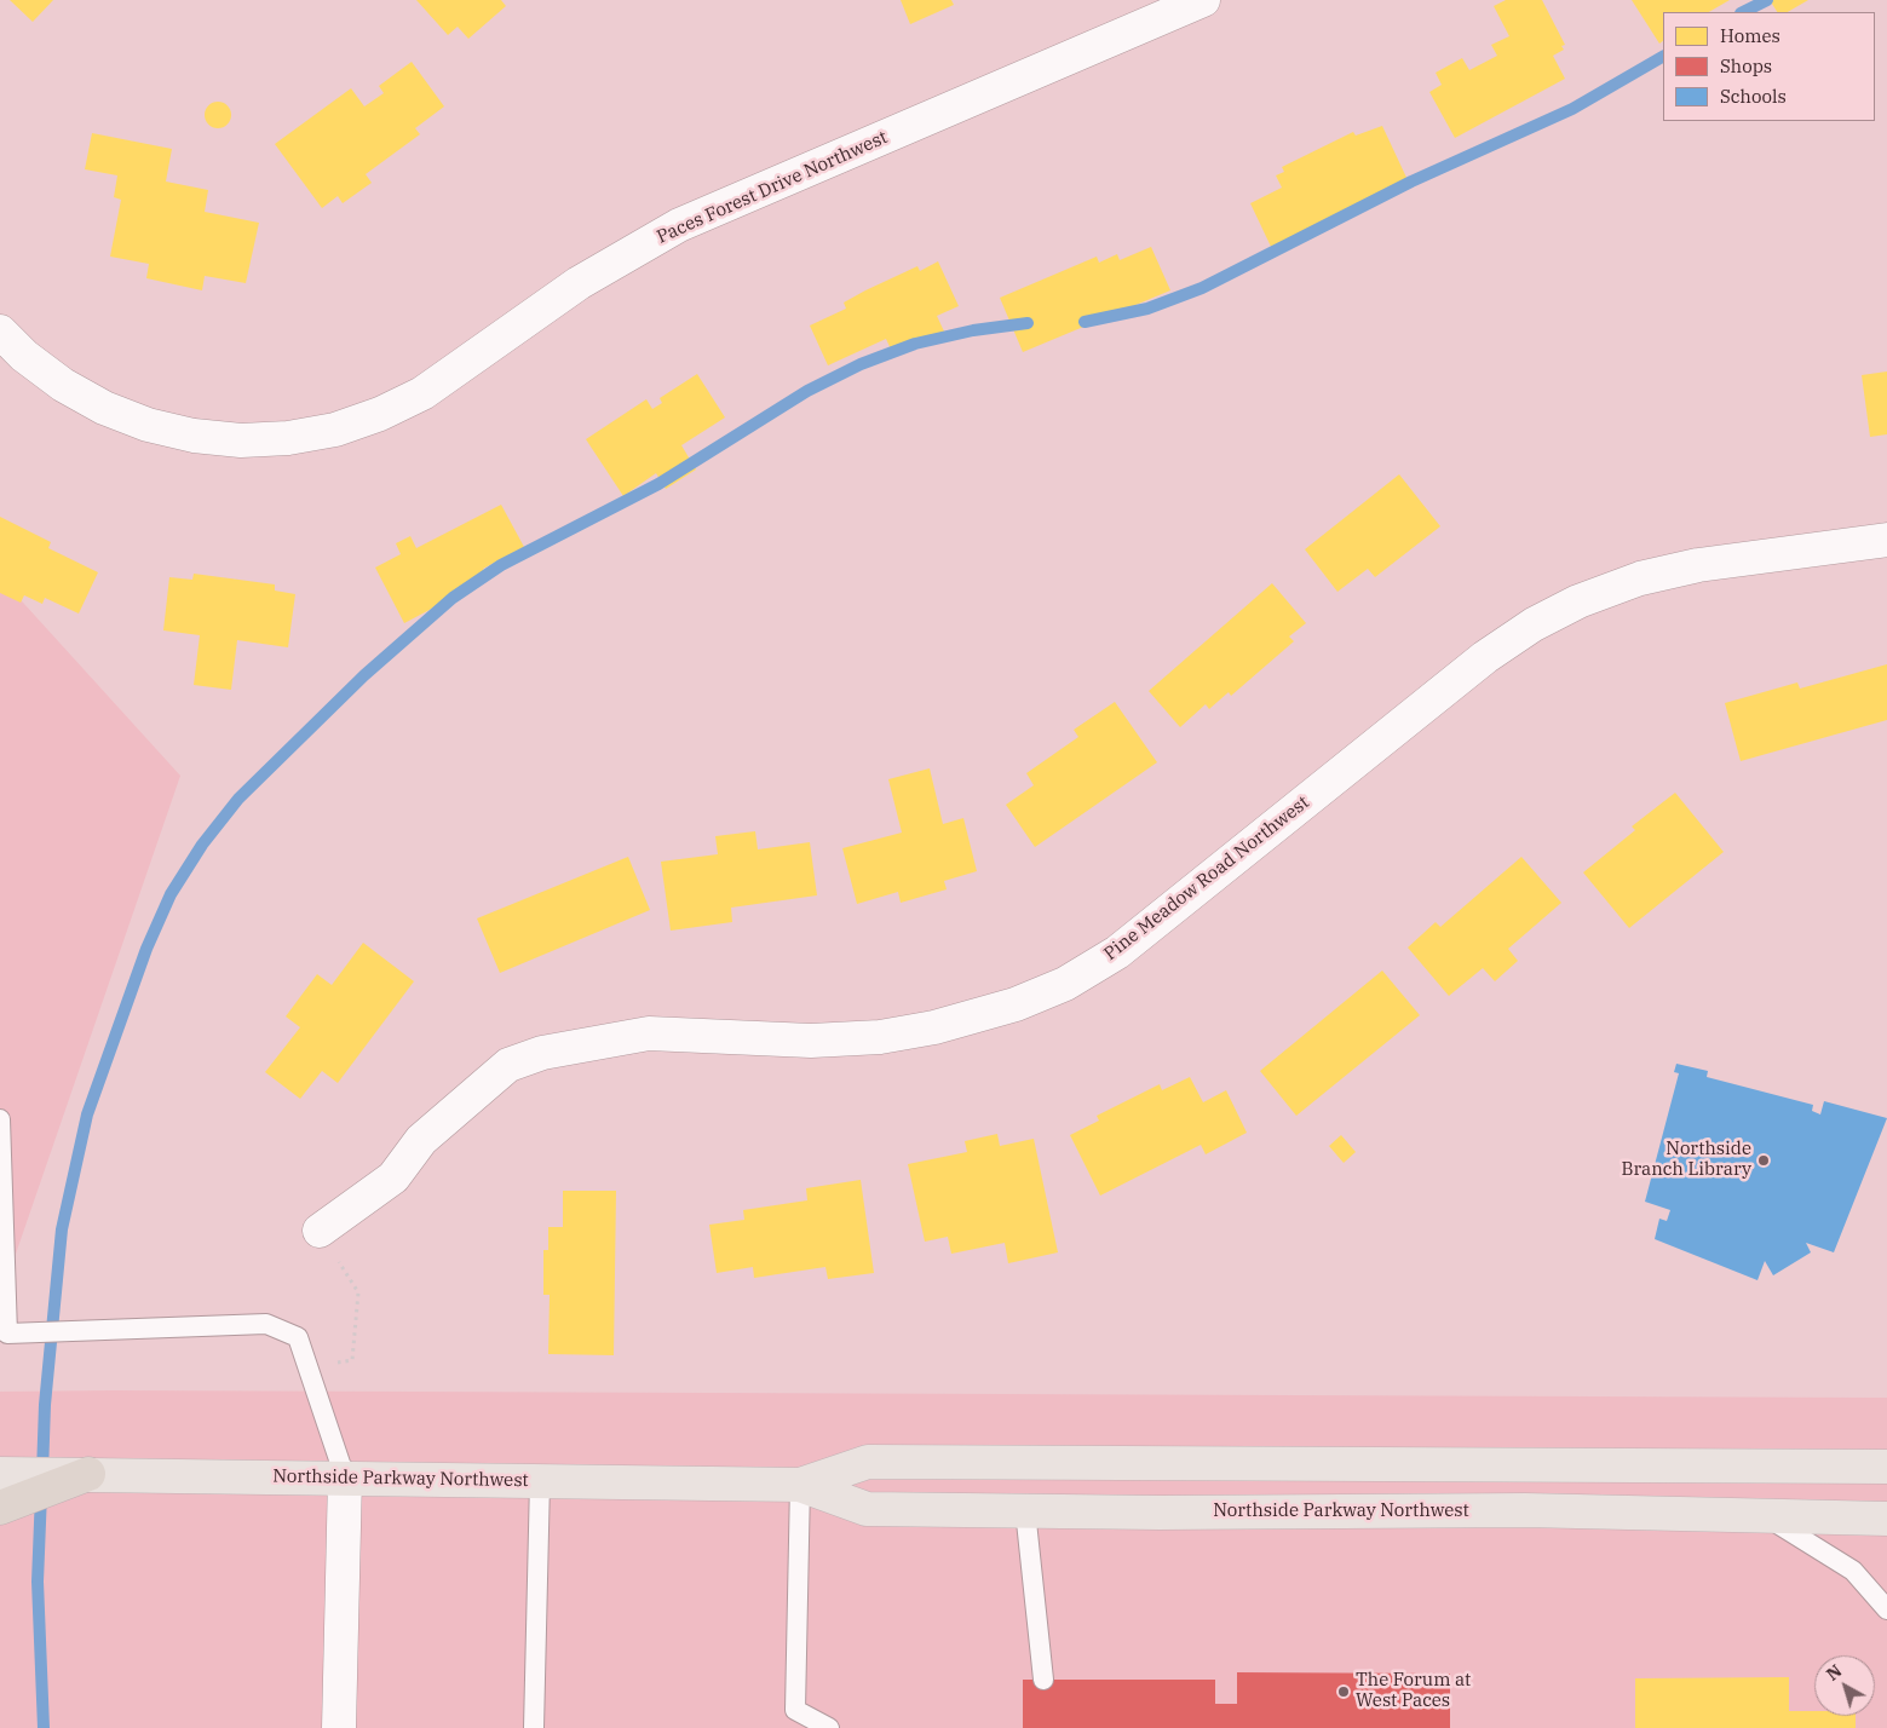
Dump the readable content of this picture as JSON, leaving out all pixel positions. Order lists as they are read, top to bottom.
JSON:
{
  "streets": {
    "main road": ["Northside Parkway Northwest"],
    "street": ["Paces Forest Drive Northwest", "Pine Meadow Road Northwest"]
  },
  "places": ["Northside Branch Library", "The Forum at West Paces"],
  "legend": ["Homes", "Shops", "Schools"],
  "north": "top left"
}
